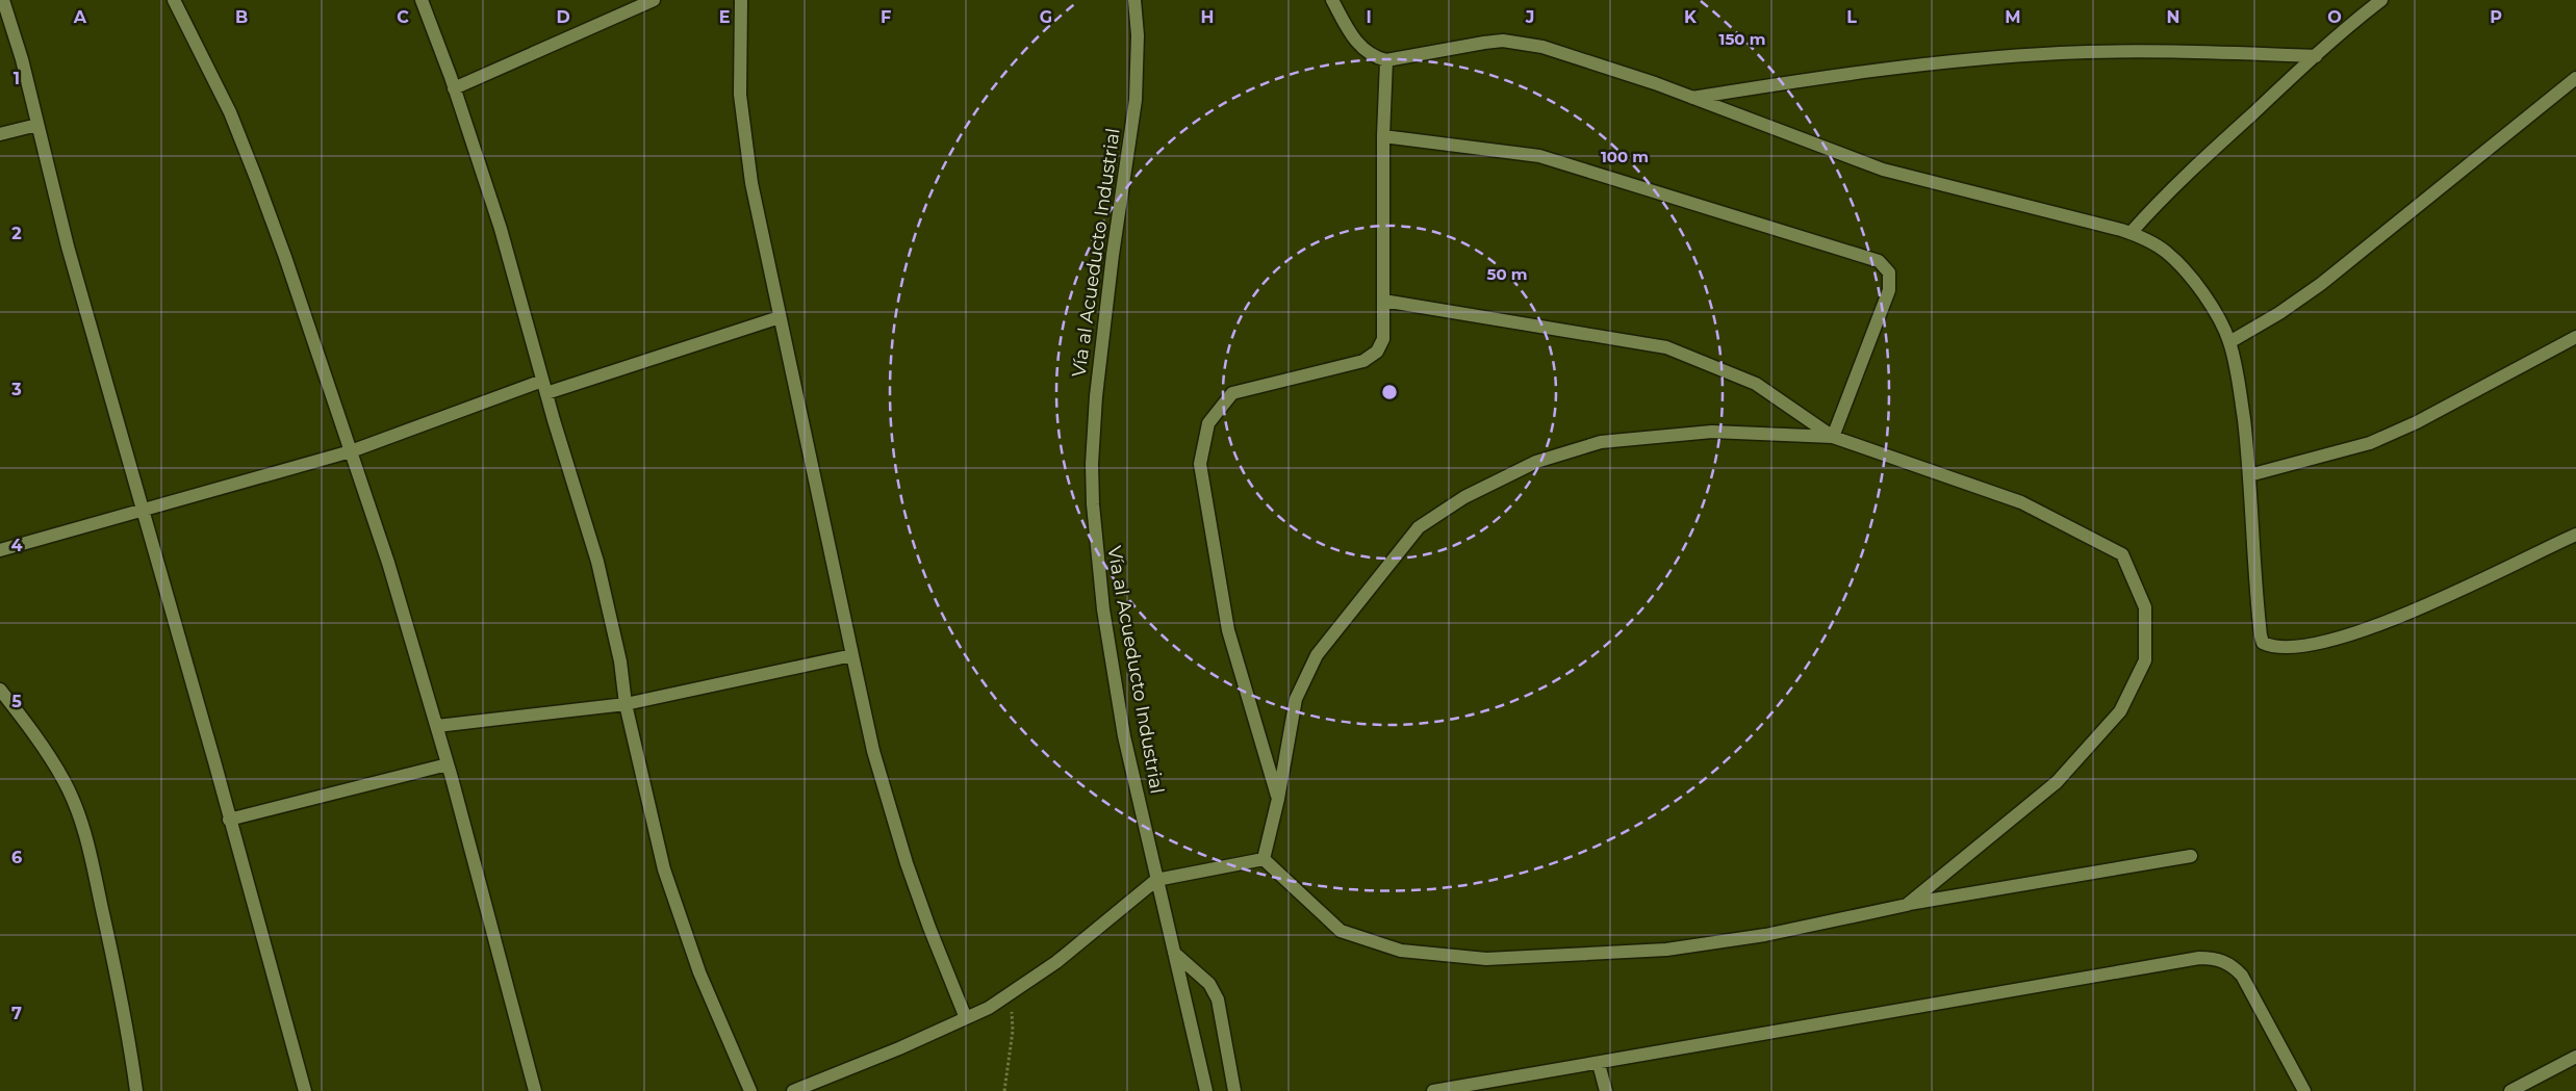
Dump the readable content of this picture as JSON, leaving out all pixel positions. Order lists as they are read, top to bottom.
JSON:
{
  "streets": {
    "street": ["Vía al Acueducto Industrial"]
  },
  "grid": {
    "columns": [
      "A",
      "B",
      "C",
      "D",
      "E",
      "F",
      "G",
      "H",
      "I",
      "J",
      "K",
      "L",
      "M",
      "N",
      "O",
      "P"
    ],
    "rows": [
      "1",
      "2",
      "3",
      "4",
      "5",
      "6",
      "7"
    ]
  },
  "rings": ["150 m", "100 m", "50 m"]
}
